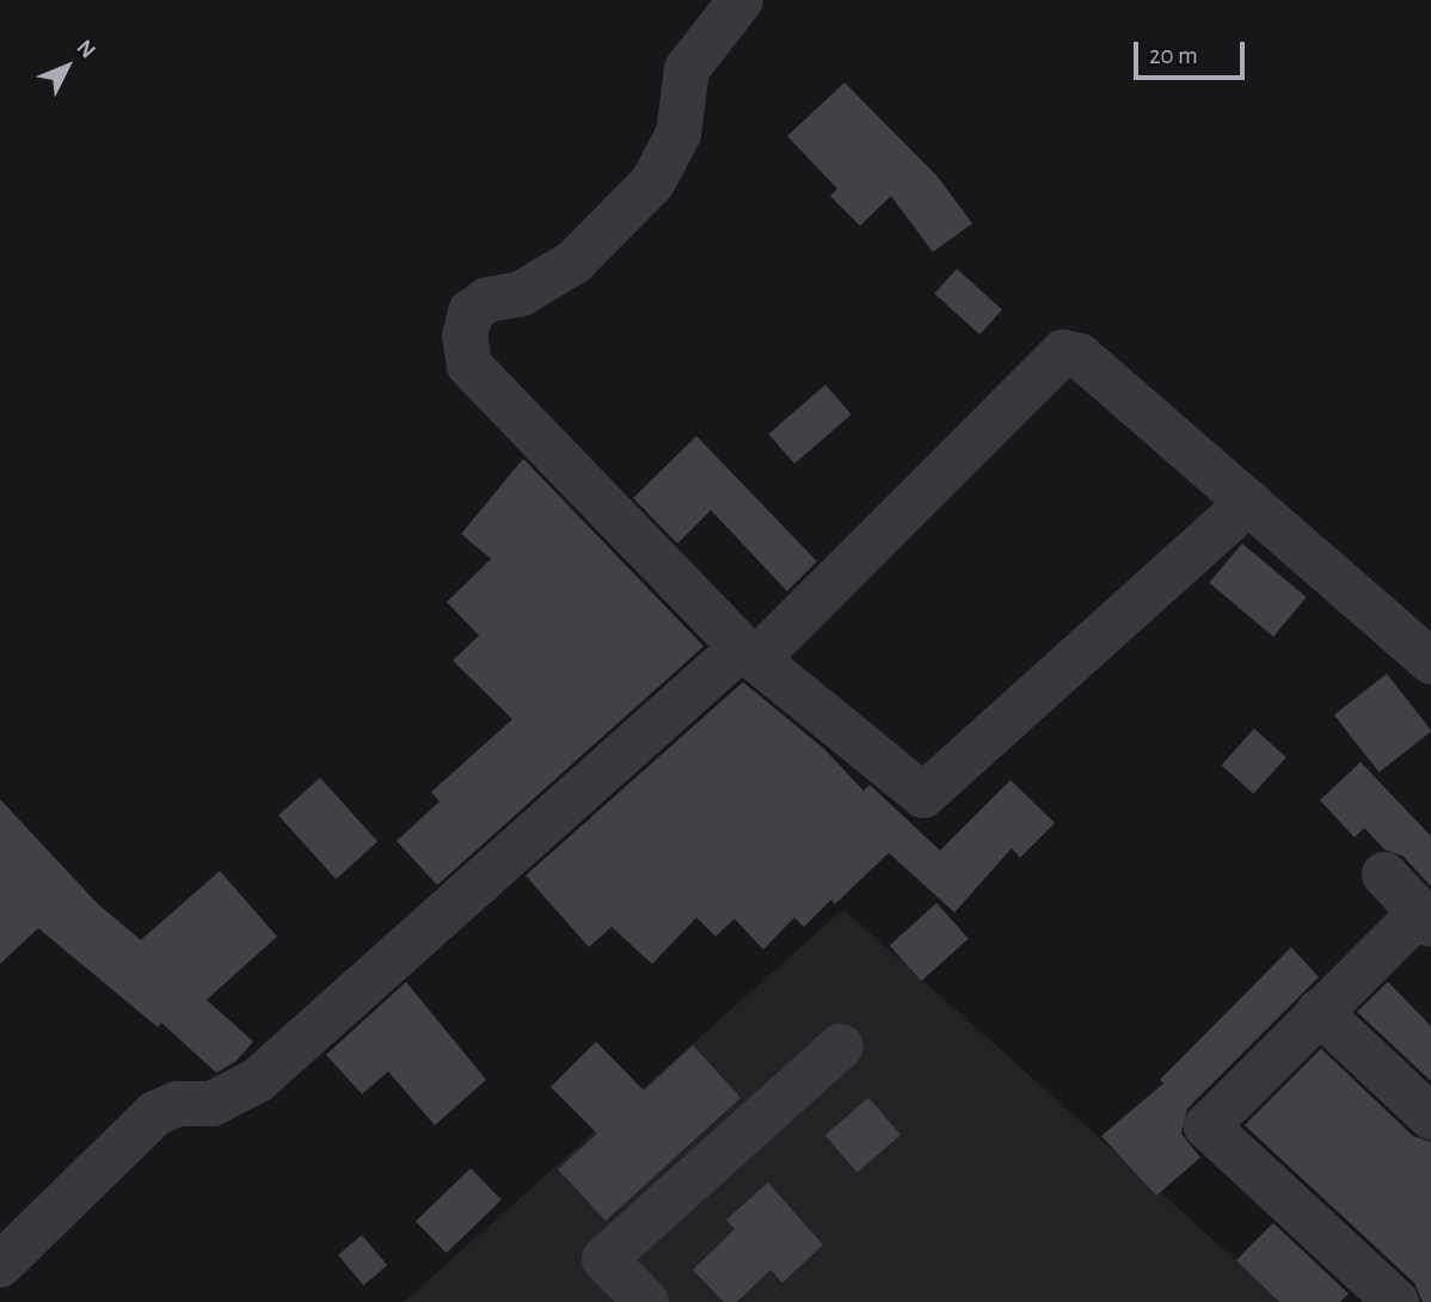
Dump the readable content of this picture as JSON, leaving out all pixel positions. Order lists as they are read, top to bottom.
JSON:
{
  "scale_bar": "20 m",
  "north": "top right"
}
